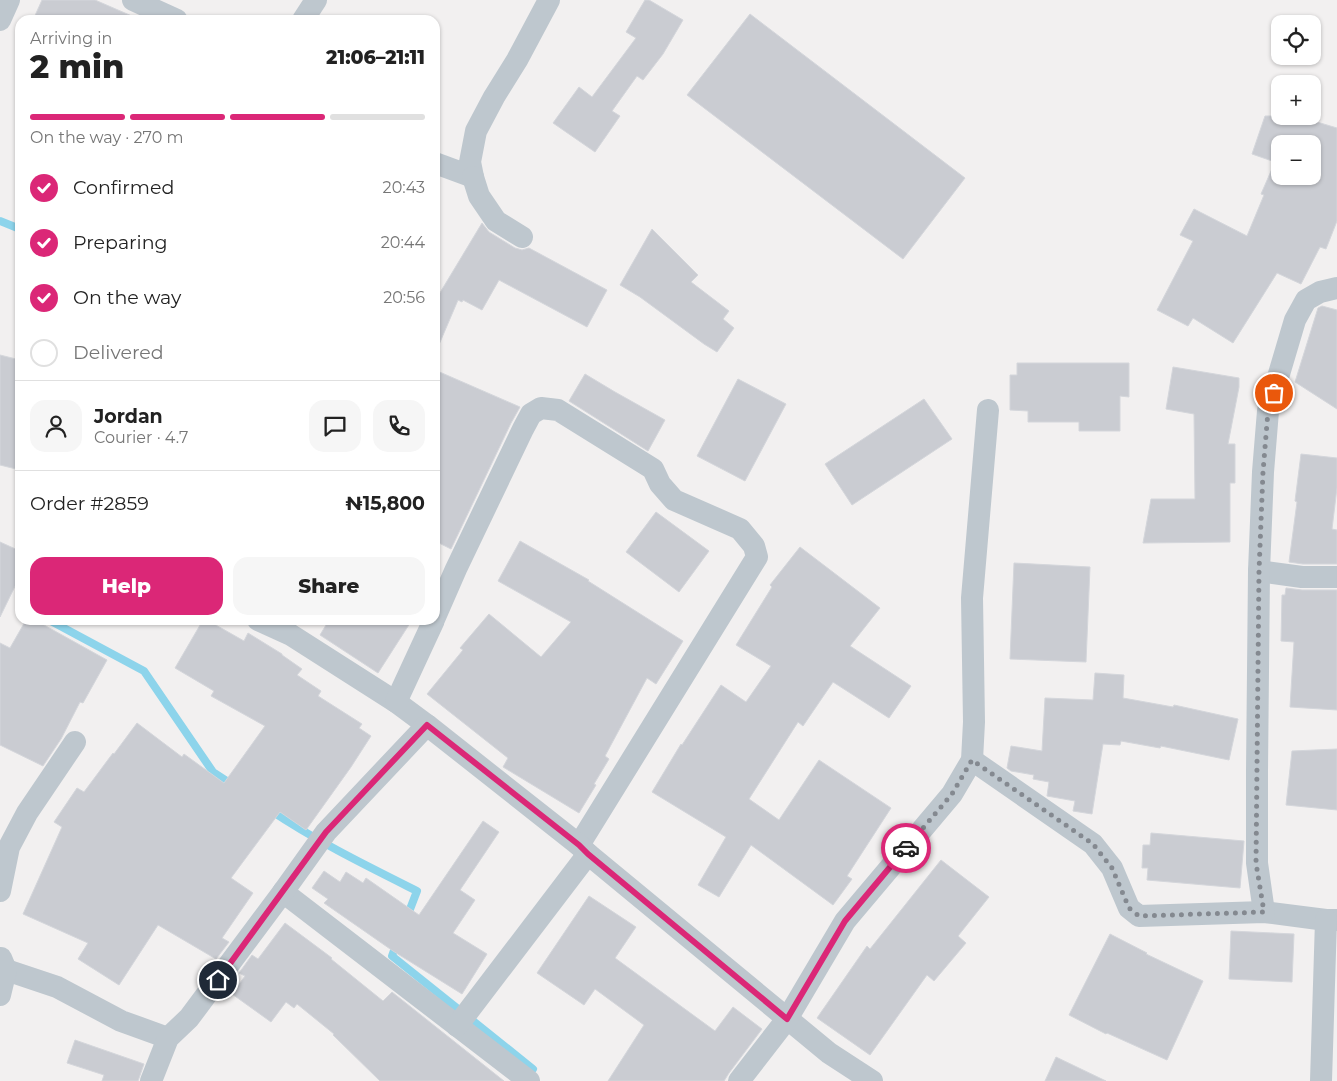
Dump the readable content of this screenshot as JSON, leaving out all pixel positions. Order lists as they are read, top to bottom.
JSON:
{
  "page": {
    "map_buttons": ["+", "−"],
    "heading": ["2 min", "Arriving in", "21:06–21:11"],
    "panel": [
      "Jordan",
      "Courier · 4.7",
      "Order #2859",
      "₦15,800"
    ],
    "bar": "On the way · 270 m",
    "list": [
      ["Confirmed", "20:43"],
      ["Preparing", "20:44"],
      ["On the way", "20:56"],
      "Delivered"
    ],
    "buttons": ["Help", "Share"]
  }
}
